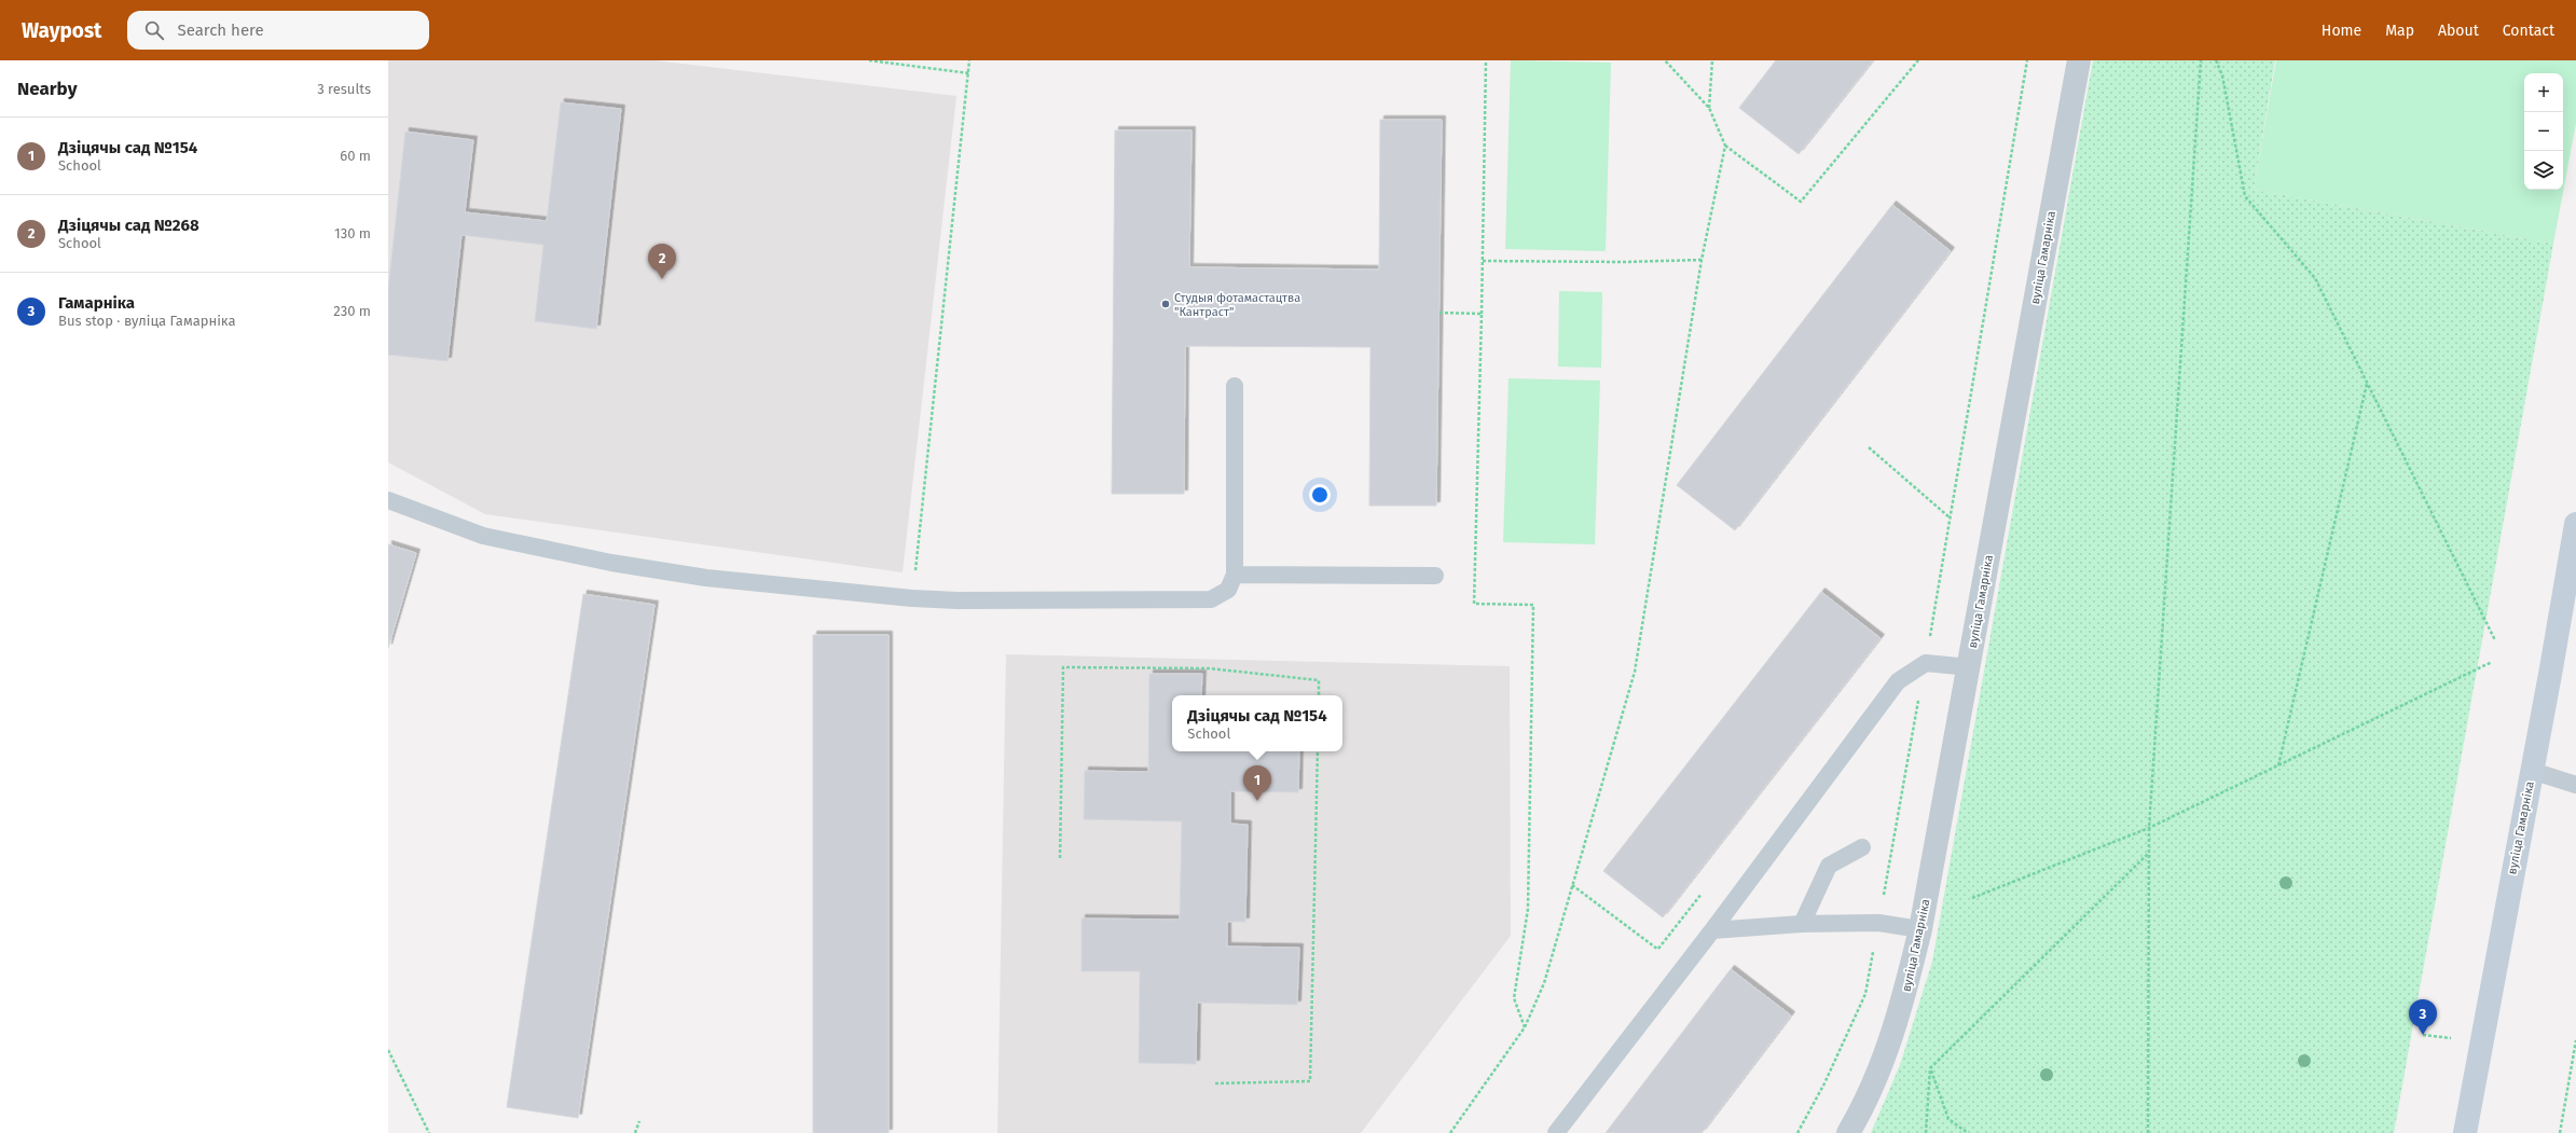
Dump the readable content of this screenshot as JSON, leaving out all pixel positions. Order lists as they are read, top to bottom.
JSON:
{
  "streets": {
    "main road": ["вуліца Гамарніка"]
  },
  "places": ["Студыя фотамастацтва \"Кантраст\""],
  "page": {
    "header": "Waypost",
    "search": "Search here",
    "nav": [
      "Home",
      "Map",
      "About",
      "Contact"
    ],
    "heading": ["Nearby", "3 results"],
    "map_buttons": ["+", "−"],
    "list": [
      {
        "mark": "1",
        "name": "Дзіцячы сад №154",
        "note": "School",
        "value": "60 m"
      },
      {
        "mark": "2",
        "name": "Дзіцячы сад №268",
        "note": "School",
        "value": "130 m"
      },
      {
        "mark": "3",
        "name": "Гамарніка",
        "note": "Bus stop · вуліца Гамарніка",
        "value": "230 m"
      }
    ],
    "pins": ["2", "1", "3"],
    "popup": ["Дзіцячы сад №154", "School"]
  }
}
